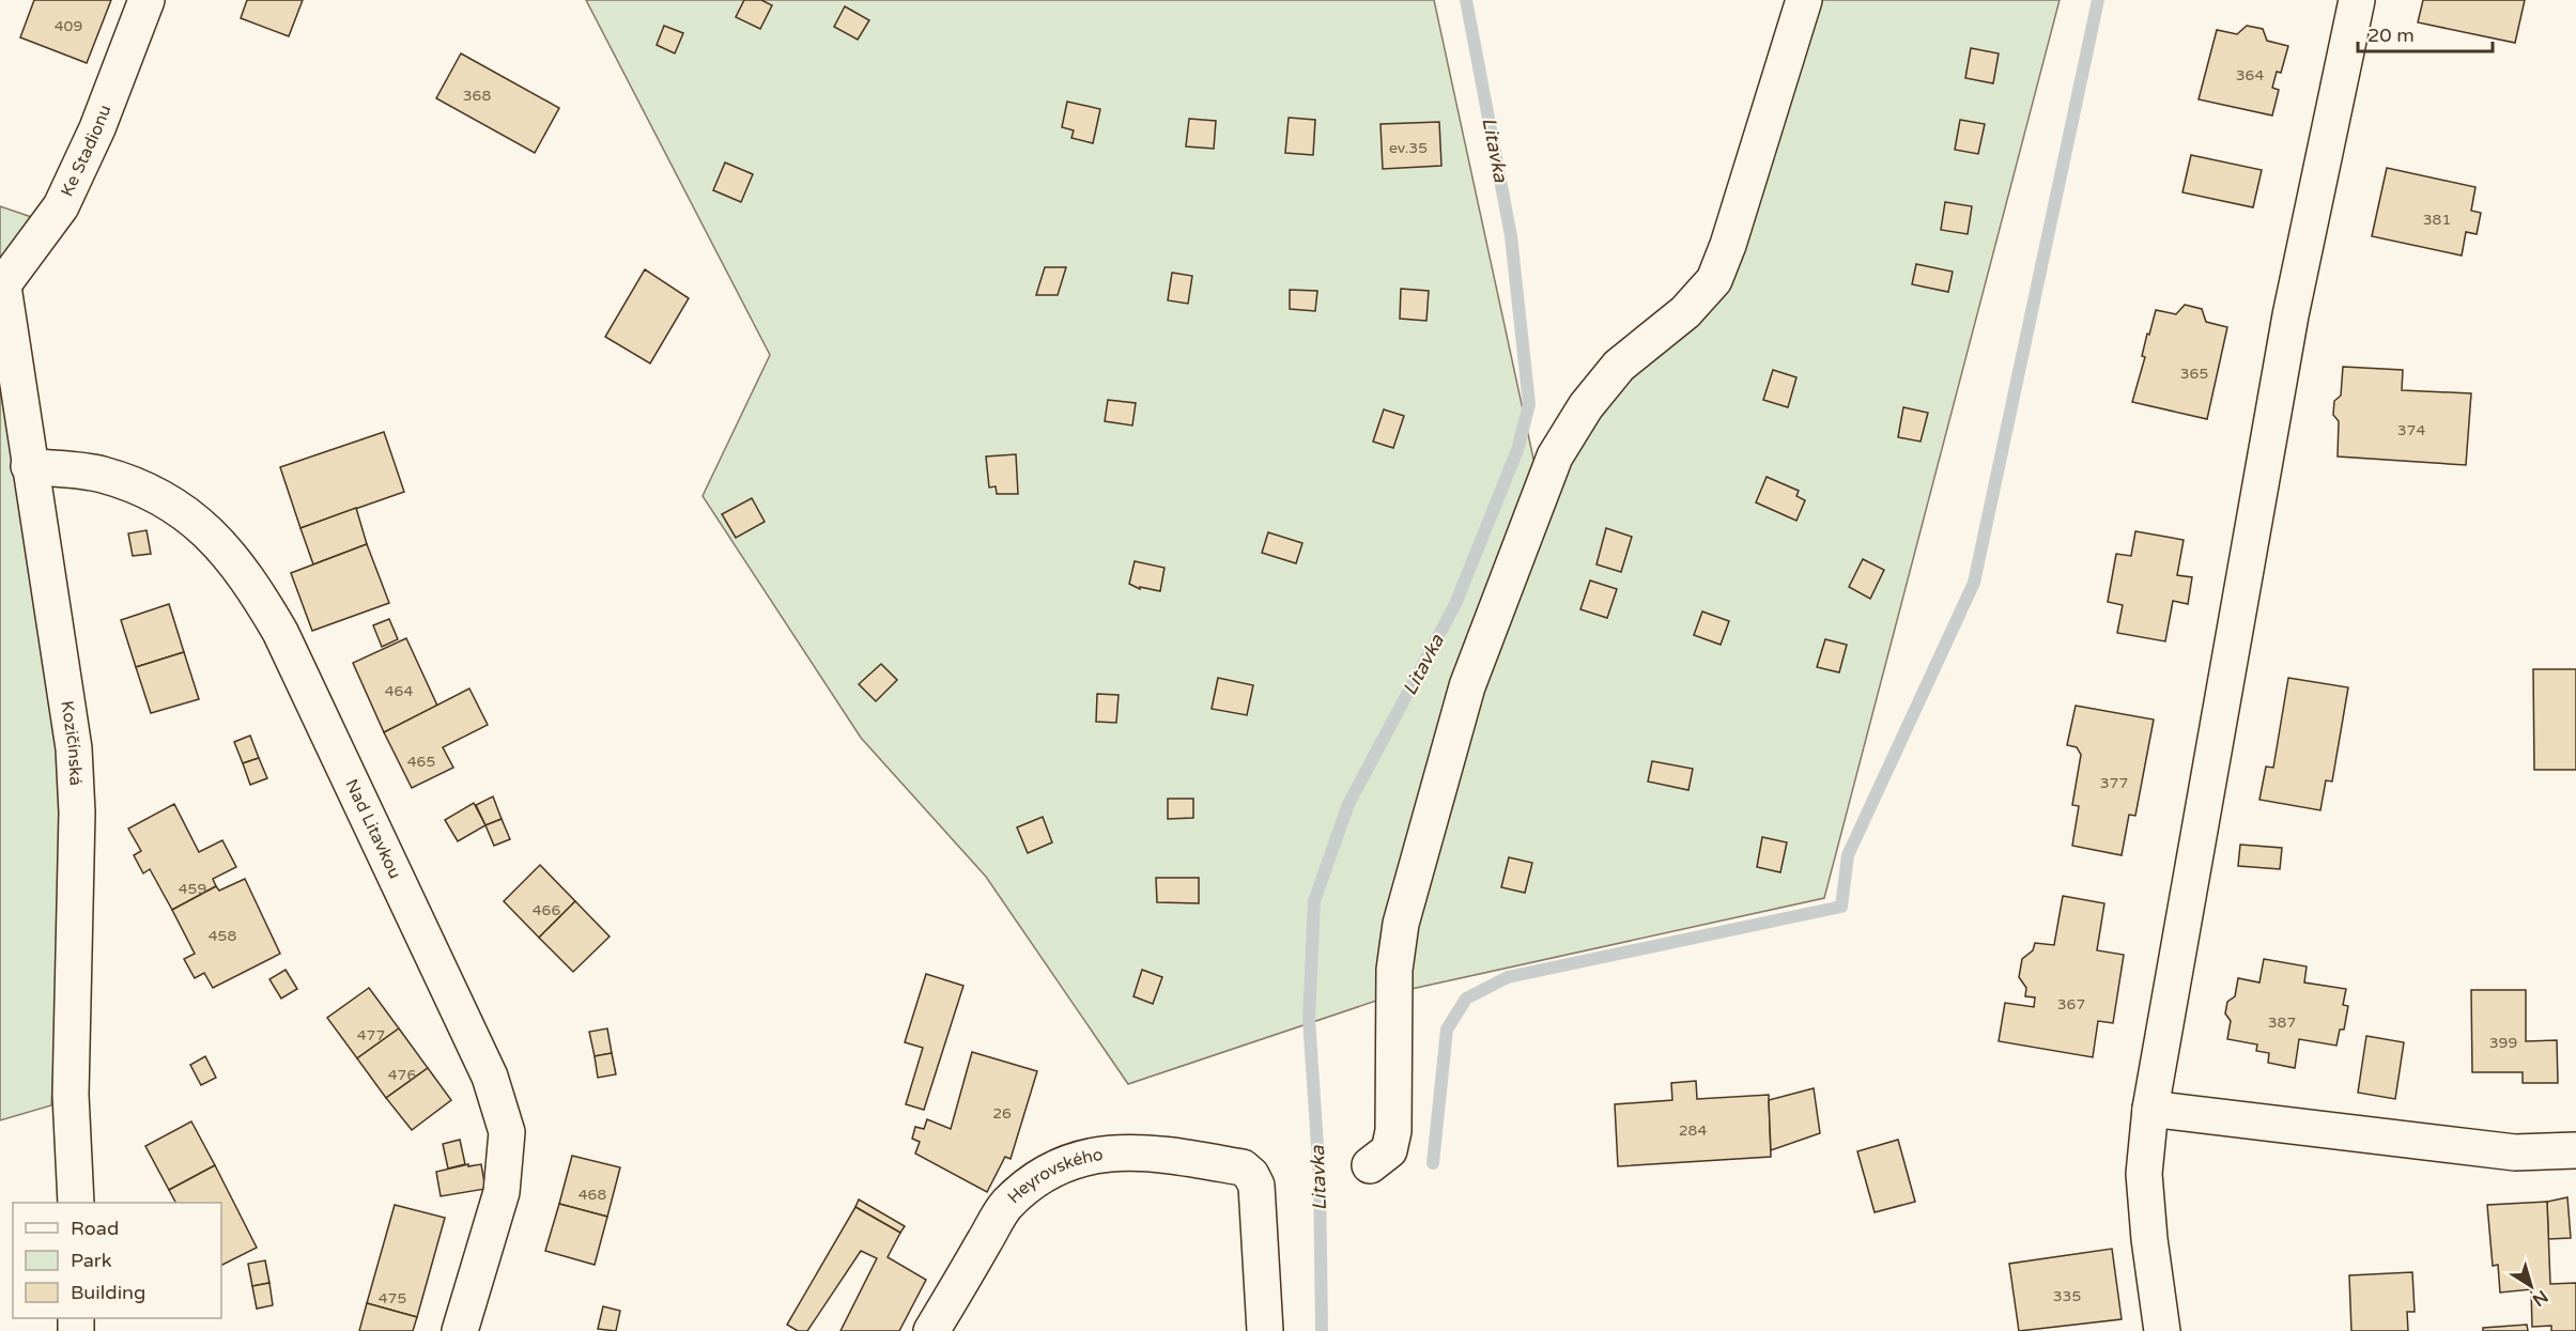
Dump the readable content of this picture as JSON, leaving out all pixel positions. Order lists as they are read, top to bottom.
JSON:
{
  "streets": {
    "street": [
      "Ke Stadionu",
      "Kozičínská",
      "Nad Litavkou",
      "Heyrovského"
    ]
  },
  "crossings": [
    ["Ke Stadionu", "Kozičínská"],
    ["Kozičínská", "Nad Litavkou"]
  ],
  "water": ["Litavka"],
  "house_numbers": [
    "409",
    "364",
    "368",
    "ev.35",
    "381",
    "365",
    "374",
    "464",
    "465",
    "377",
    "459",
    "466",
    "458",
    "367",
    "387",
    "477",
    "399",
    "476",
    "26",
    "284",
    "468",
    "335",
    "475"
  ],
  "legend": ["Road", "Park", "Building"],
  "scale_bar": "20 m",
  "north": "bottom right"
}
